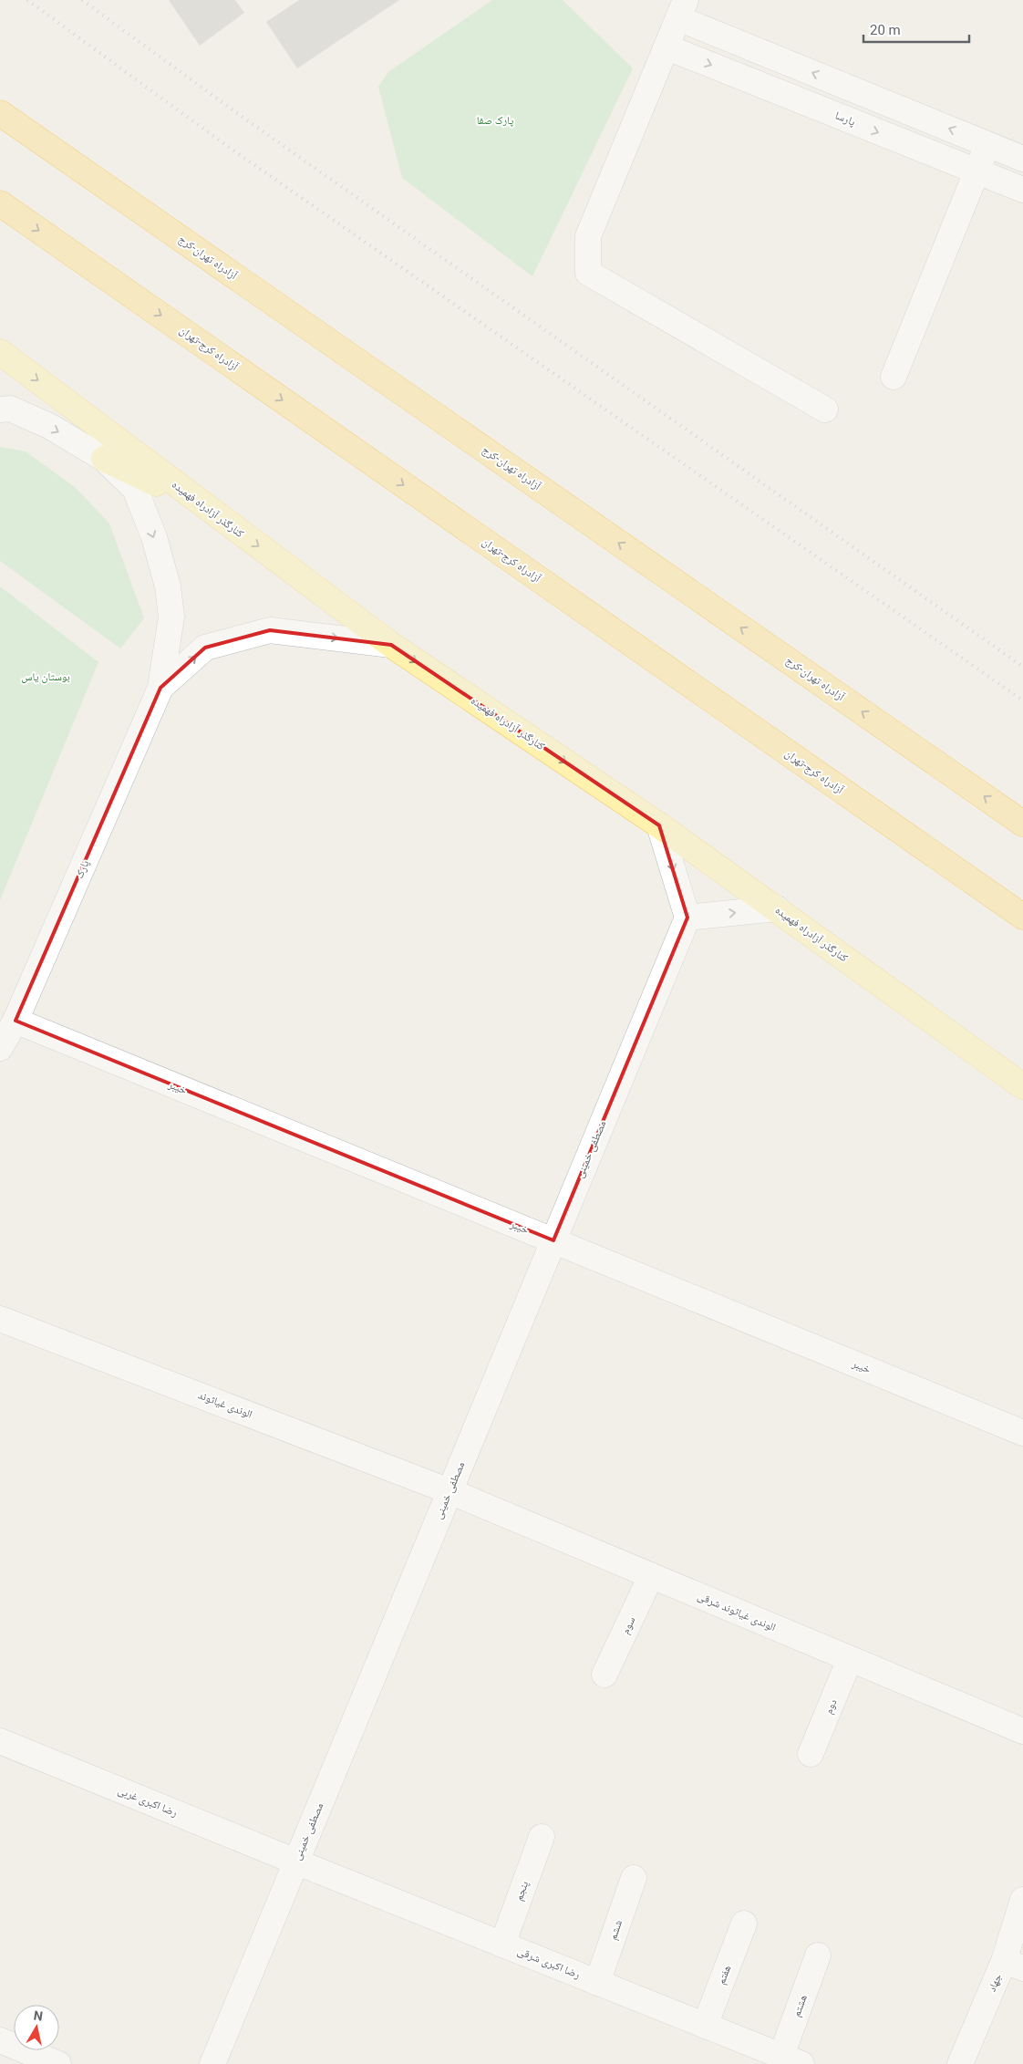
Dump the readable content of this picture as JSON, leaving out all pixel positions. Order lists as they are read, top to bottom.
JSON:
{
  "streets": {
    "highway": ["آزادراه تهران-کرج", "آزادراه کرج-تهران"],
    "main road": ["کنارگذر آزادراه فهمیده"],
    "street": [
      "پارسا",
      "پارک",
      "خیبر",
      "مصطفی خمینی",
      "الوندی غیاثوند",
      "الوندی غیاثوند شرقی",
      "سوم",
      "دوم",
      "رضا اکبری غربی",
      "پنجم",
      "ششم",
      "رضا اکبری شرقی",
      "هفتم",
      "جهاد",
      "هشتم"
    ]
  },
  "crossings": [
    ["پارک", "خیبر"],
    ["خیبر", "مصطفی خمینی"],
    ["مصطفی خمینی", "الوندی غیاثوند"],
    ["مصطفی خمینی", "الوندی غیاثوند شرقی"],
    ["مصطفی خمینی", "رضا اکبری غربی"],
    ["مصطفی خمینی", "رضا اکبری شرقی"],
    ["الوندی غیاثوند", "الوندی غیاثوند شرقی"],
    ["الوندی غیاثوند شرقی", "سوم"],
    ["الوندی غیاثوند شرقی", "دوم"],
    ["رضا اکبری غربی", "رضا اکبری شرقی"],
    ["پنجم", "رضا اکبری شرقی"],
    ["ششم", "رضا اکبری شرقی"],
    ["رضا اکبری شرقی", "هفتم"],
    ["رضا اکبری شرقی", "هشتم"]
  ],
  "one_way": ["آزادراه تهران-کرج", "آزادراه کرج-تهران", "کنارگذر آزادراه فهمیده"],
  "parks": ["پارک صفا", "بوستان یاس"],
  "scale_bar": "20 m",
  "north": "top"
}
